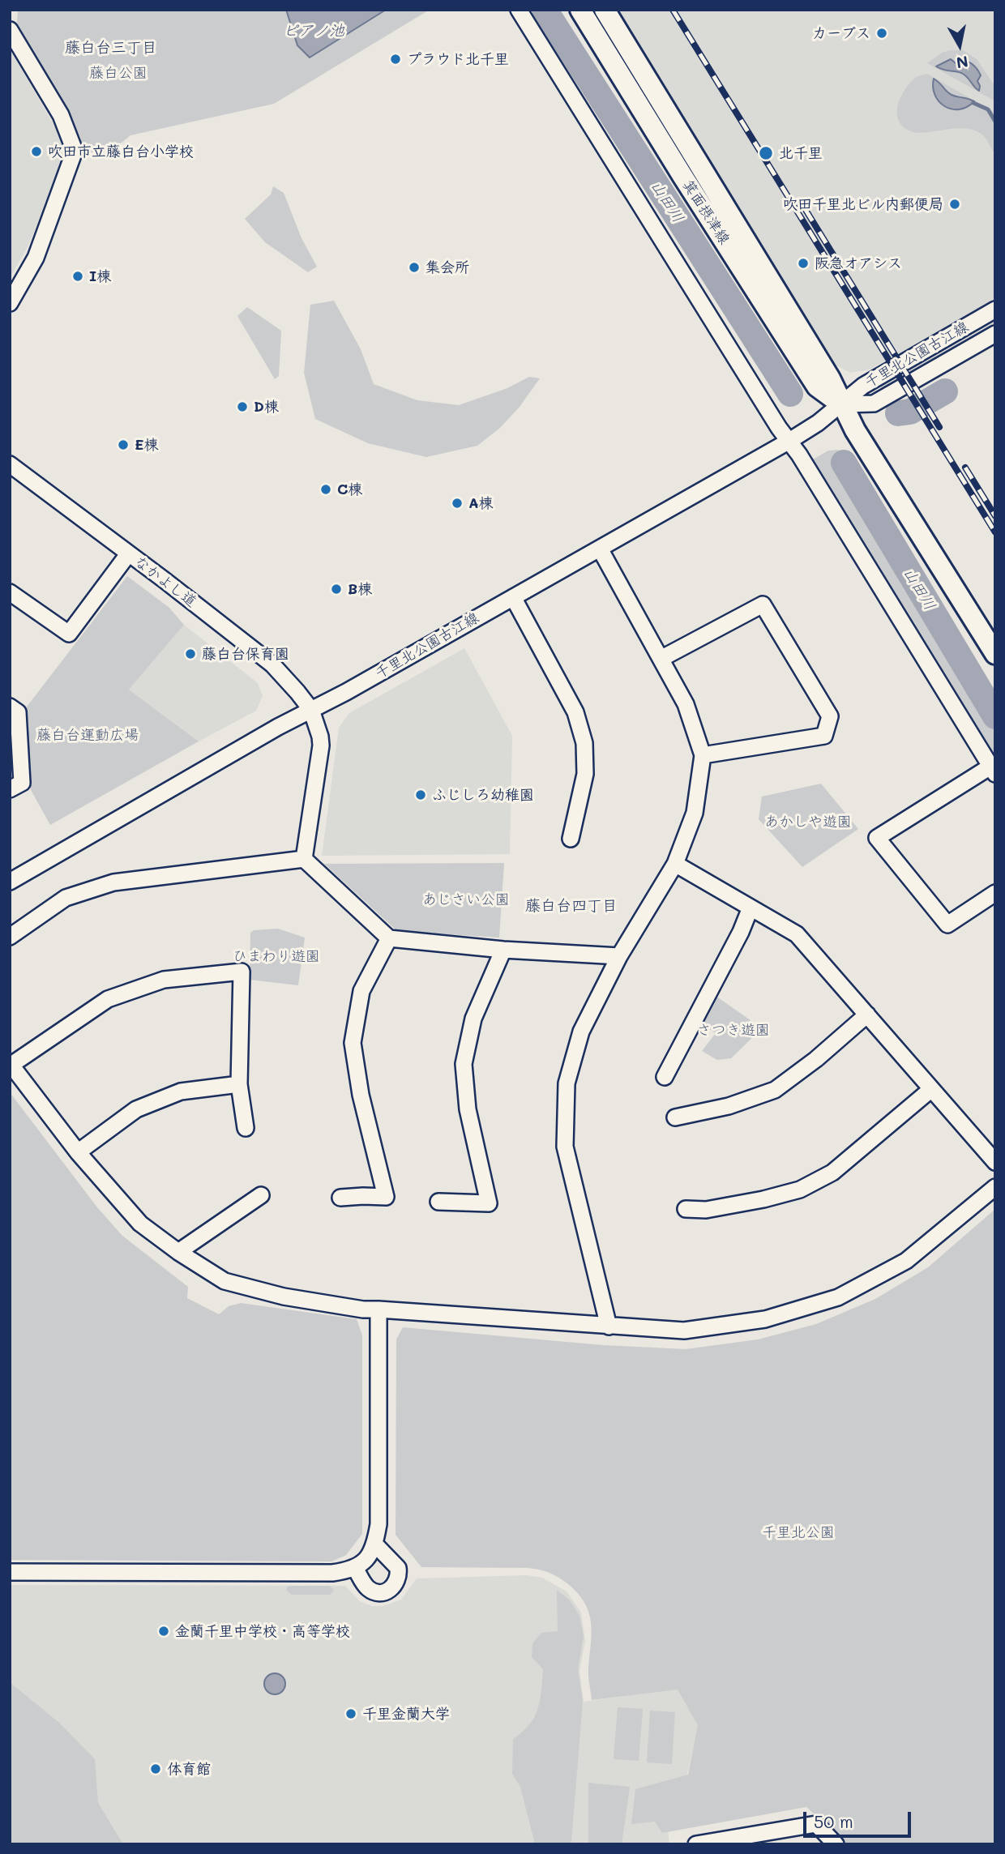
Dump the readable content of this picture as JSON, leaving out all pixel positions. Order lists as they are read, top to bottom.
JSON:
{
  "streets": {
    "main road": ["箕面摂津線"],
    "street": ["千里北公園古江線", "なかよし道"]
  },
  "crossings": [
    ["箕面摂津線", "千里北公園古江線"],
    ["千里北公園古江線", "なかよし道"]
  ],
  "districts": ["藤白台三丁目", "藤白台四丁目"],
  "water": ["ピアノ池", "山田川"],
  "parks": [
    "藤白公園",
    "藤白台運動広場",
    "あかしや遊園",
    "あじさい公園",
    "ひまわり遊園",
    "さつき遊園",
    "千里北公園"
  ],
  "places": [
    "カーブス",
    "プラウド北千里",
    "吹田市立藤白台小学校",
    "北千里",
    "吹田千里北ビル内郵便局",
    "阪急オアシス",
    "集会所",
    "I棟",
    "D棟",
    "E棟",
    "C棟",
    "A棟",
    "B棟",
    "藤白台保育園",
    "ふじしろ幼稚園",
    "金蘭千里中学校・高等学校",
    "千里金蘭大学",
    "体育館"
  ],
  "scale_bar": "50 m",
  "north": "bottom"
}
